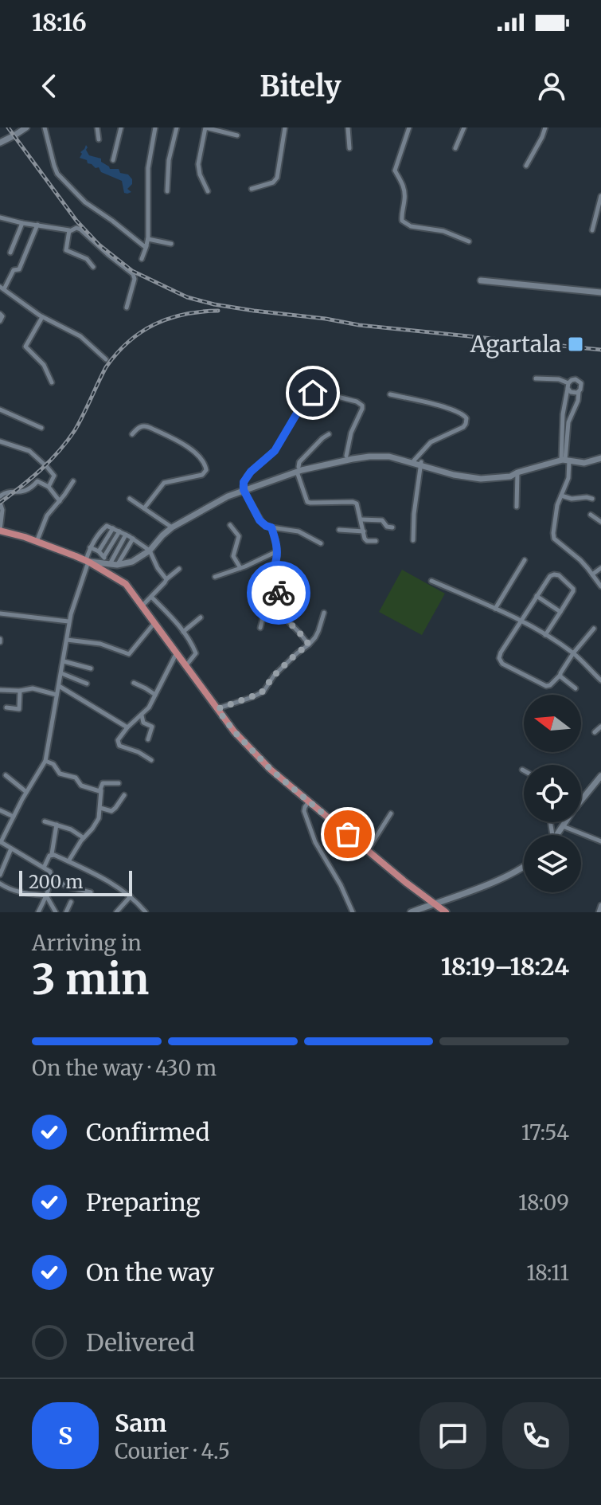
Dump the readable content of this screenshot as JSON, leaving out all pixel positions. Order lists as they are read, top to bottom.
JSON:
{
  "places": {
    "transit": ["Agartala"]
  },
  "scale_bar": "200 m",
  "north": "left",
  "page": {
    "status": "18:16",
    "header": "Bitely",
    "scale": "200 m",
    "heading": ["3 min", "Arriving in", "18:19–18:24"],
    "panel": ["Sam", "Courier · 4.5"],
    "bar": "On the way · 430 m",
    "list": [
      ["Confirmed", "17:54"],
      ["Preparing", "18:09"],
      ["On the way", "18:11"],
      "Delivered"
    ],
    "round": "S"
  }
}
